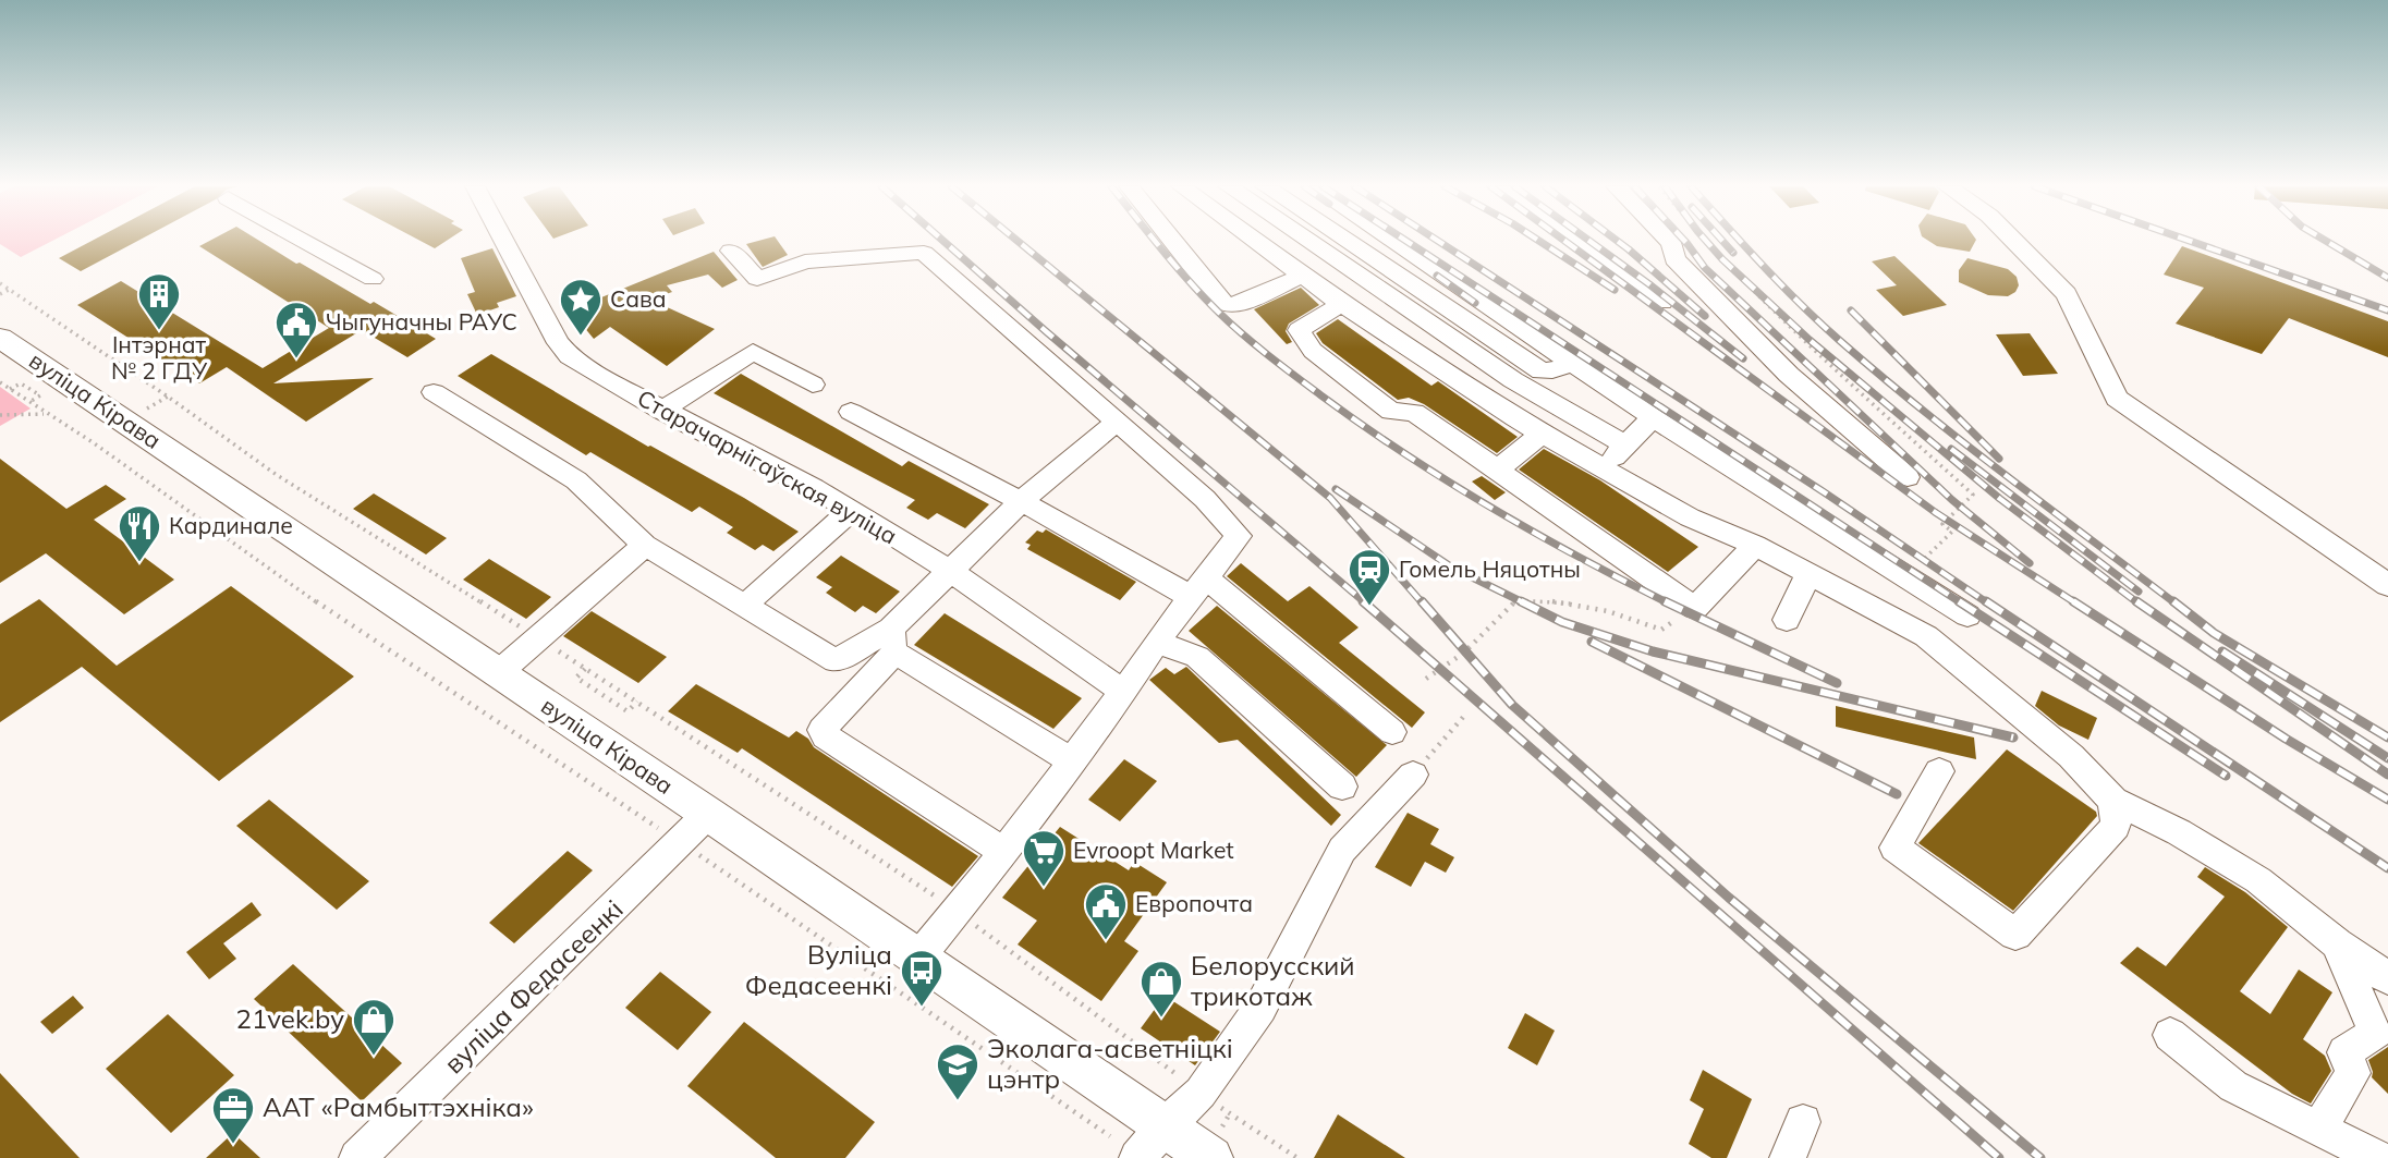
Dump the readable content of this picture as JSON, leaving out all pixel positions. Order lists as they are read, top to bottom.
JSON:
{
  "streets": {
    "main road": ["вуліца Кірава"],
    "street": ["Старачарнігаўская вуліца", "вуліца Федасеенкі"]
  },
  "crossings": [
    ["вуліца Кірава", "вуліца Федасеенкі"]
  ],
  "places": {
    "building": ["Інтэрнат № 2 ГДУ"],
    "place": ["Сава"],
    "public building": ["Чыгуначны РАУС", "Европочта"],
    "restaurant": ["Кардинале"],
    "station": ["Гомель Няцотны"],
    "supermarket": ["Evroopt Market"],
    "bus stop": ["Вуліца Федасеенкі"],
    "shop": ["Белорусский трикотаж", "21vek.by"],
    "school or university": ["Эколага-асветніцкі цэнтр"],
    "office": ["ААТ «Рамбыттэхніка»"]
  }
}
